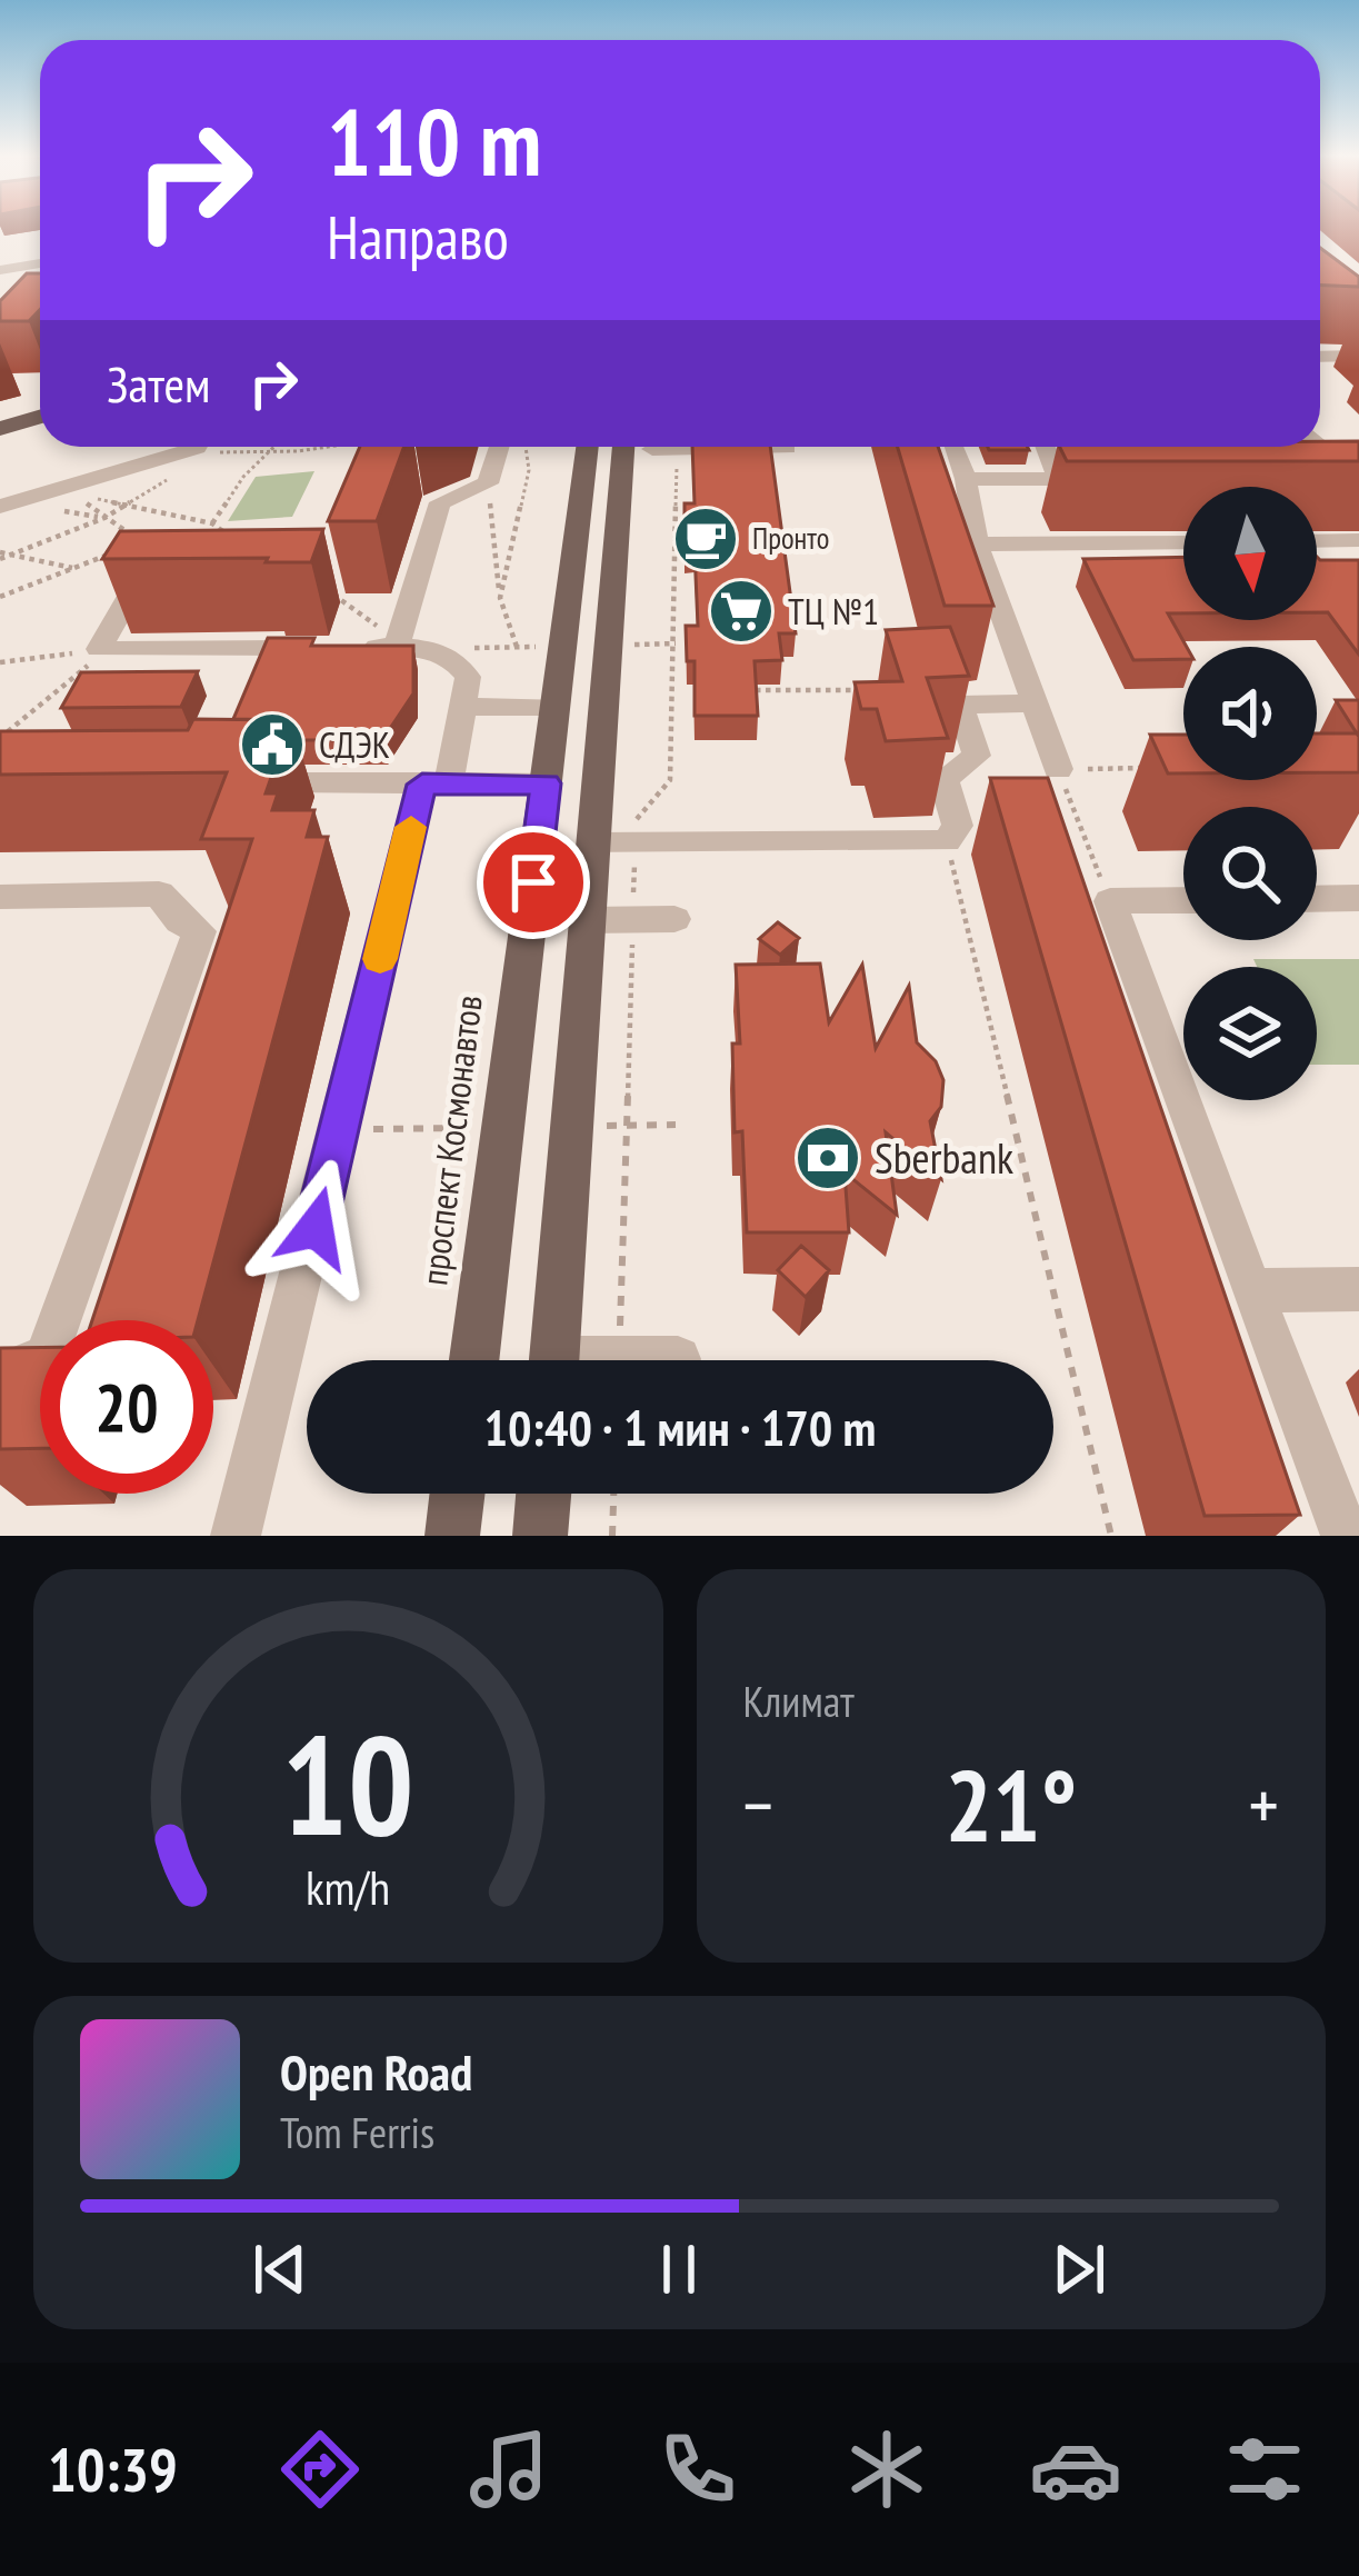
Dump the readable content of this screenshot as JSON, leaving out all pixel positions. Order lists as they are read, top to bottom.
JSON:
{
  "streets": {
    "main road": ["проспект Космонавтов"]
  },
  "places": {
    "cafe": ["Пронто"],
    "supermarket": ["ТЦ №1"],
    "public building": ["СДЭК"],
    "bank": ["Sberbank"]
  },
  "north": "bottom",
  "page": {
    "turn": ["110 m", "Направо"],
    "then": "Затем",
    "limit": "20",
    "trip": "10:40 · 1 мин · 170 m",
    "tile": "Климат",
    "heat": ["−", "21°", "+"],
    "song": ["Open Road", "Tom Ferris"],
    "tabs": "10:39",
    "gauge": ["10", "km/h"]
  }
}
